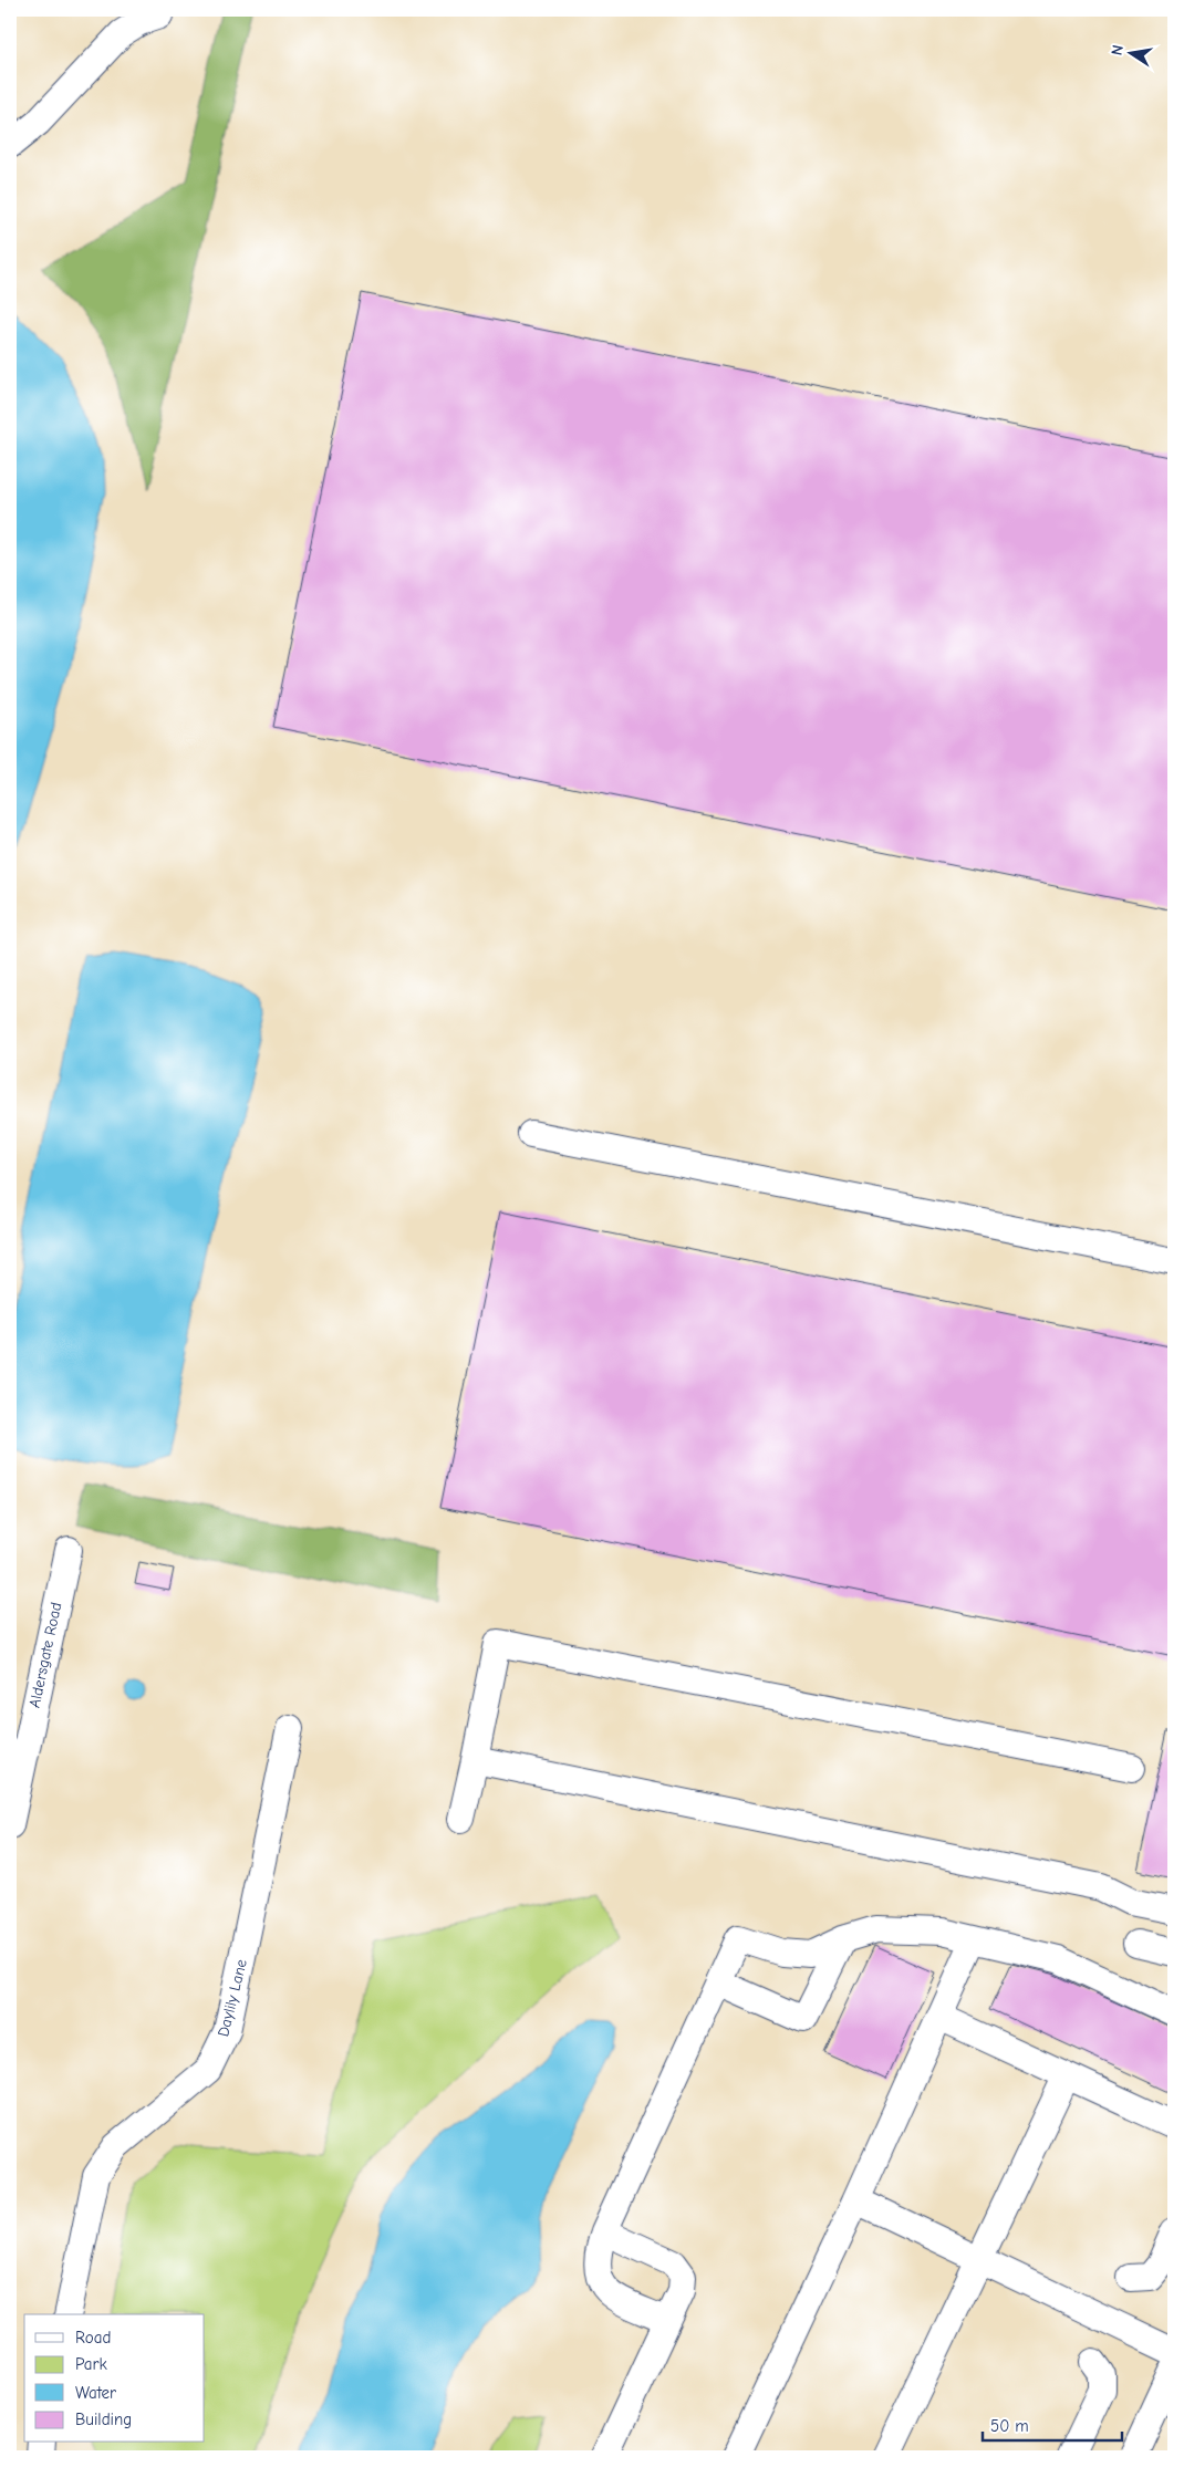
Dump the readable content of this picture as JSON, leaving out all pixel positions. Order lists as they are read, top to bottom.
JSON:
{
  "streets": {
    "street": ["Aldersgate Road", "Daylily Lane"]
  },
  "legend": [
    "Road",
    "Park",
    "Water",
    "Building"
  ],
  "scale_bar": "50 m",
  "north": "left"
}
